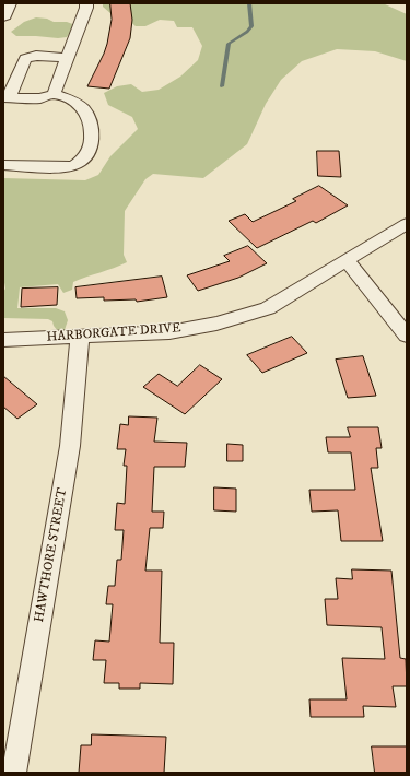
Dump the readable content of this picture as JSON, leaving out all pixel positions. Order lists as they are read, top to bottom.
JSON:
{
  "streets": {
    "street": ["HARBORGATE DRIVE", "HAWTHORE STREET"]
  },
  "crossings": [
    ["HARBORGATE DRIVE", "HAWTHORE STREET"]
  ]
}
